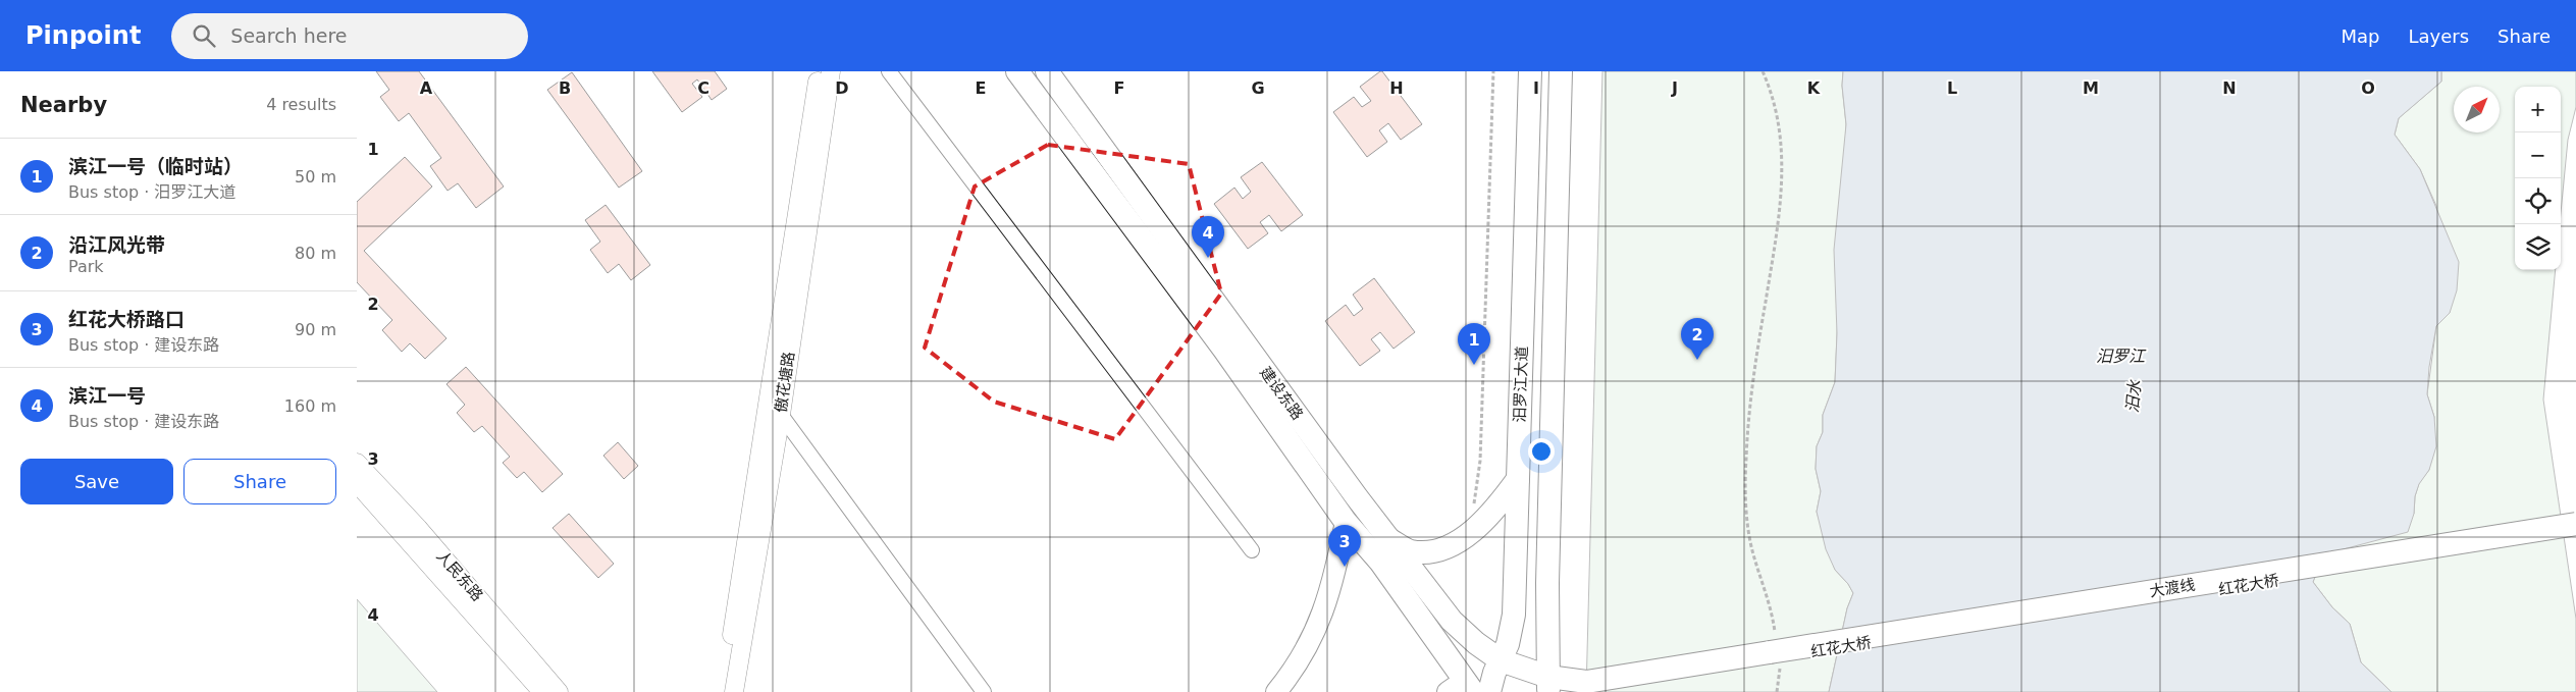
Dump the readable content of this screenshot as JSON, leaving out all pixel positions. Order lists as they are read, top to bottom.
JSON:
{
  "streets": {
    "main road": [
      "汨罗江大道",
      "建设东路",
      "红花大桥",
      "大渡线"
    ],
    "street": ["傲花塘路", "人民东路"]
  },
  "crossings": [
    ["汨罗江大道", "建设东路"],
    ["建设东路", "红花大桥"],
    ["建设东路", "大渡线"],
    ["红花大桥", "大渡线"]
  ],
  "water": ["汨罗江", "汨水"],
  "north": "top right",
  "page": {
    "header": "Pinpoint",
    "search": "Search here",
    "nav": ["Map", "Layers", "Share"],
    "heading": ["Nearby", "4 results"],
    "map_buttons": ["+", "−"],
    "list": [
      {
        "mark": "1",
        "name": "滨江一号（临时站）",
        "note": "Bus stop · 汨罗江大道",
        "value": "50 m"
      },
      {
        "mark": "2",
        "name": "沿江风光带",
        "note": "Park",
        "value": "80 m"
      },
      {
        "mark": "3",
        "name": "红花大桥路口",
        "note": "Bus stop · 建设东路",
        "value": "90 m"
      },
      {
        "mark": "4",
        "name": "滨江一号",
        "note": "Bus stop · 建设东路",
        "value": "160 m"
      }
    ],
    "pins": [
      "4",
      "2",
      "1",
      "3"
    ],
    "buttons": ["Save", "Share"]
  },
  "grid": {
    "columns": [
      "A",
      "B",
      "C",
      "D",
      "E",
      "F",
      "G",
      "H",
      "I",
      "J",
      "K",
      "L",
      "M",
      "N",
      "O"
    ],
    "rows": [
      "1",
      "2",
      "3",
      "4"
    ]
  }
}
